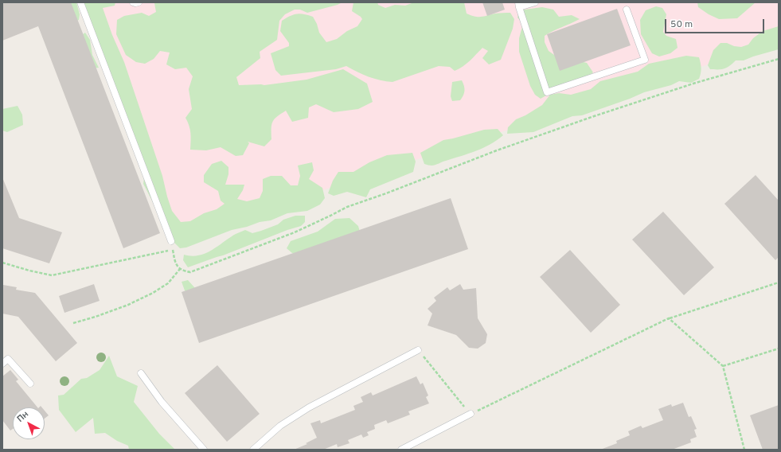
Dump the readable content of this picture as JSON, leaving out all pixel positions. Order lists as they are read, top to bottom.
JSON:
{
  "scale_bar": "50 m",
  "north": "top left"
}
